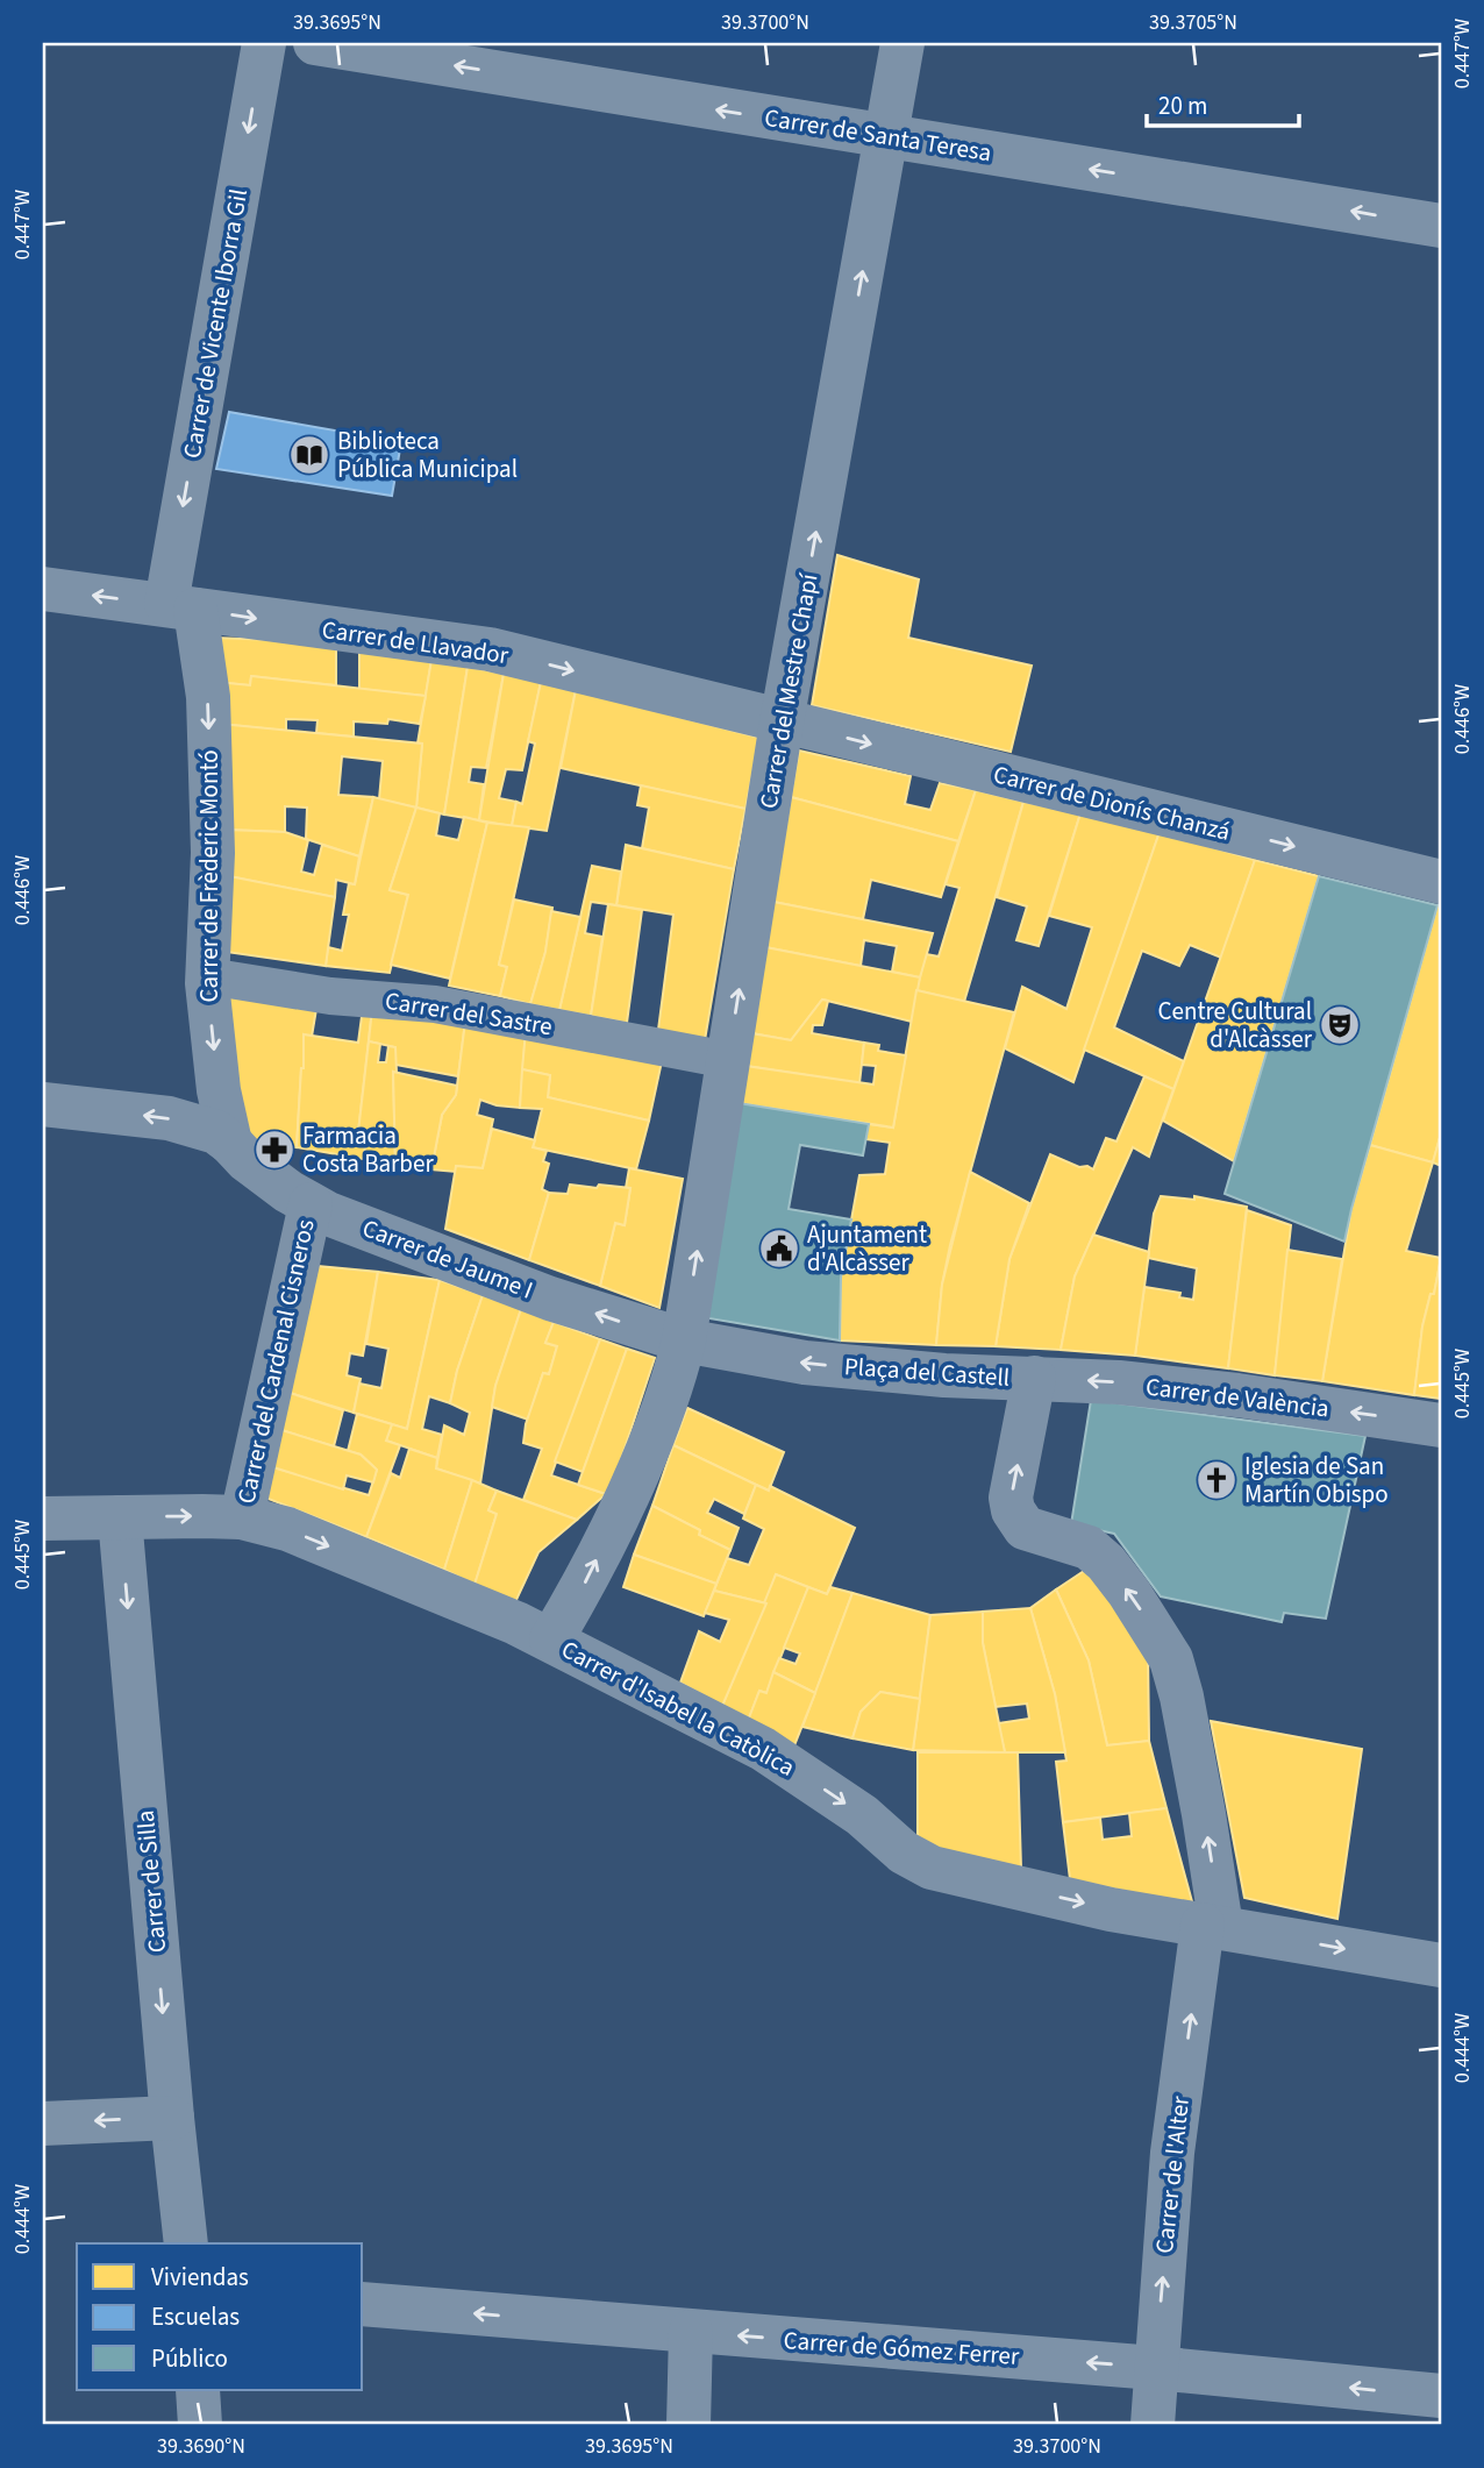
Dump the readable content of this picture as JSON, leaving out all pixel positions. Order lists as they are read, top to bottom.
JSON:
{
  "streets": {
    "street": [
      "Carrer de Santa Teresa",
      "Carrer de Vicente Iborra Gil",
      "Carrer de Llavador",
      "Carrer del Mestre Chapí",
      "Carrer de Dionís Chanzá",
      "Carrer de Frèderic Montó",
      "Carrer del Sastre",
      "Carrer de Jaume I",
      "Carrer del Cardenal Cisneros",
      "Plaça del Castell",
      "Carrer de València",
      "Carrer d'Isabel la Catòlica",
      "Carrer de Silla",
      "Carrer de l'Alter",
      "Carrer de Gómez Ferrer"
    ]
  },
  "crossings": [
    ["Carrer de Santa Teresa", "Carrer del Mestre Chapí"],
    ["Carrer de Vicente Iborra Gil", "Carrer de Llavador"],
    ["Carrer de Vicente Iborra Gil", "Carrer de Frèderic Montó"],
    ["Carrer de Llavador", "Carrer del Mestre Chapí"],
    ["Carrer de Llavador", "Carrer de Dionís Chanzá"],
    ["Carrer de Llavador", "Carrer de Frèderic Montó"],
    ["Carrer del Mestre Chapí", "Carrer de Dionís Chanzá"],
    ["Carrer del Mestre Chapí", "Carrer del Sastre"],
    ["Carrer del Mestre Chapí", "Carrer de Jaume I"],
    ["Carrer del Mestre Chapí", "Plaça del Castell"],
    ["Carrer del Mestre Chapí", "Carrer d'Isabel la Catòlica"],
    ["Carrer de Frèderic Montó", "Carrer del Sastre"],
    ["Carrer de Frèderic Montó", "Carrer de Jaume I"],
    ["Carrer de Jaume I", "Carrer del Cardenal Cisneros"],
    ["Carrer de Jaume I", "Plaça del Castell"],
    ["Carrer del Cardenal Cisneros", "Carrer d'Isabel la Catòlica"],
    ["Plaça del Castell", "Carrer de València"],
    ["Plaça del Castell", "Carrer de l'Alter"],
    ["Carrer d'Isabel la Catòlica", "Carrer de Silla"],
    ["Carrer d'Isabel la Catòlica", "Carrer de l'Alter"],
    ["Carrer de l'Alter", "Carrer de Gómez Ferrer"]
  ],
  "one_way": [
    "Carrer de Santa Teresa",
    "Carrer de Vicente Iborra Gil",
    "Carrer del Mestre Chapí",
    "Carrer de Dionís Chanzá",
    "Carrer de Frèderic Montó",
    "Carrer de Jaume I",
    "Carrer de València",
    "Carrer d'Isabel la Catòlica",
    "Carrer de Silla",
    "Carrer de l'Alter",
    "Carrer de Gómez Ferrer"
  ],
  "places": {
    "library": ["Biblioteca Pública Municipal"],
    "theatre": ["Centre Cultural d'Alcàsser"],
    "pharmacy": ["Farmacia Costa Barber"],
    "public building": ["Ajuntament d'Alcàsser"],
    "church": ["Iglesia de San Martín Obispo"]
  },
  "legend": ["Viviendas", "Escuelas", "Público"],
  "scale_bar": "20 m",
  "coordinates": [
    "39.3695°N",
    "39.3700°N",
    "39.3705°N",
    "0.447°W",
    "0.446°W",
    "0.445°W",
    "0.444°W",
    "39.3690°N"
  ]
}
